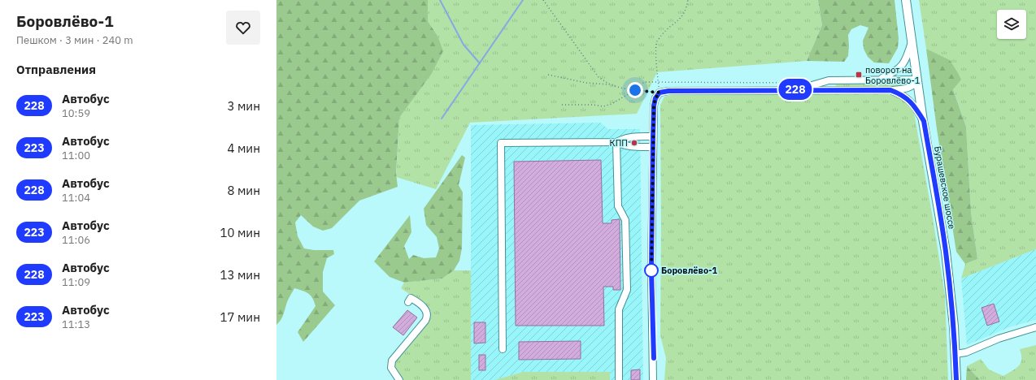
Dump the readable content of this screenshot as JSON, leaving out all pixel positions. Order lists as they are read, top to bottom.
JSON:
{
  "streets": {
    "main road": ["Бурашевское шоссе"]
  },
  "places": {
    "transit": ["поворот на Боровлёво-1"],
    "other": ["КПП", "Боровлёво-1"]
  },
  "lines": ["bus line 228"],
  "page": {
    "heading": [
      ["Боровлёво-1", "Пешком · 3 мин · 240 m"],
      "Отправления"
    ],
    "on_map": "228",
    "list": [
      {
        "mark": "228",
        "name": "Автобус",
        "note": "10:59",
        "value": "3 мин"
      },
      {
        "mark": "223",
        "name": "Автобус",
        "note": "11:00",
        "value": "4 мин"
      },
      {
        "mark": "228",
        "name": "Автобус",
        "note": "11:04",
        "value": "8 мин"
      },
      {
        "mark": "223",
        "name": "Автобус",
        "note": "11:06",
        "value": "10 мин"
      },
      {
        "mark": "228",
        "name": "Автобус",
        "note": "11:09",
        "value": "13 мин"
      },
      {
        "mark": "223",
        "name": "Автобус",
        "note": "11:13",
        "value": "17 мин"
      }
    ]
  }
}
